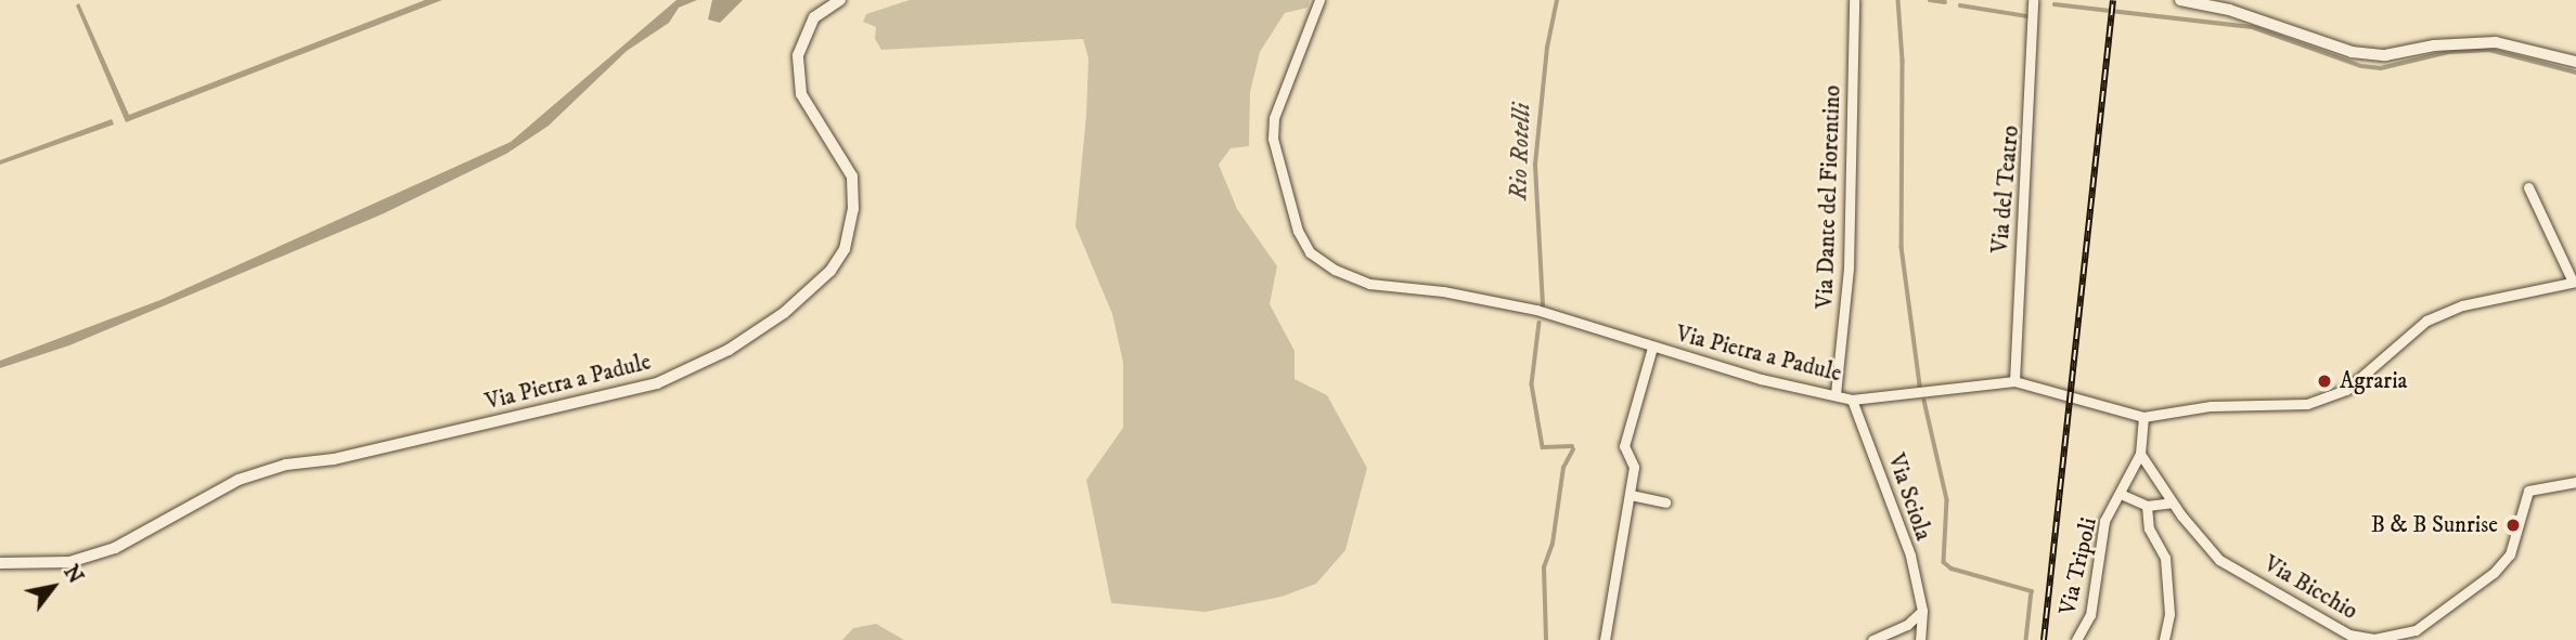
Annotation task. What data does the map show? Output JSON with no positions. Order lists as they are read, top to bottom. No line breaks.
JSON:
{"streets":{"street":["Via del Teatro","Via Dante del Fiorentino","Via Pietra a Padule","Via Sciola","Via Tripoli","Via Bicchio"]},"crossings":[["Via del Teatro","Via Pietra a Padule"],["Via Dante del Fiorentino","Via Pietra a Padule"],["Via Pietra a Padule","Via Sciola"],["Via Pietra a Padule","Via Tripoli"],["Via Tripoli","Via Bicchio"]],"water":["Rio Rotelli"],"places":["Agraria","B & B Sunrise"],"north":"top right"}
